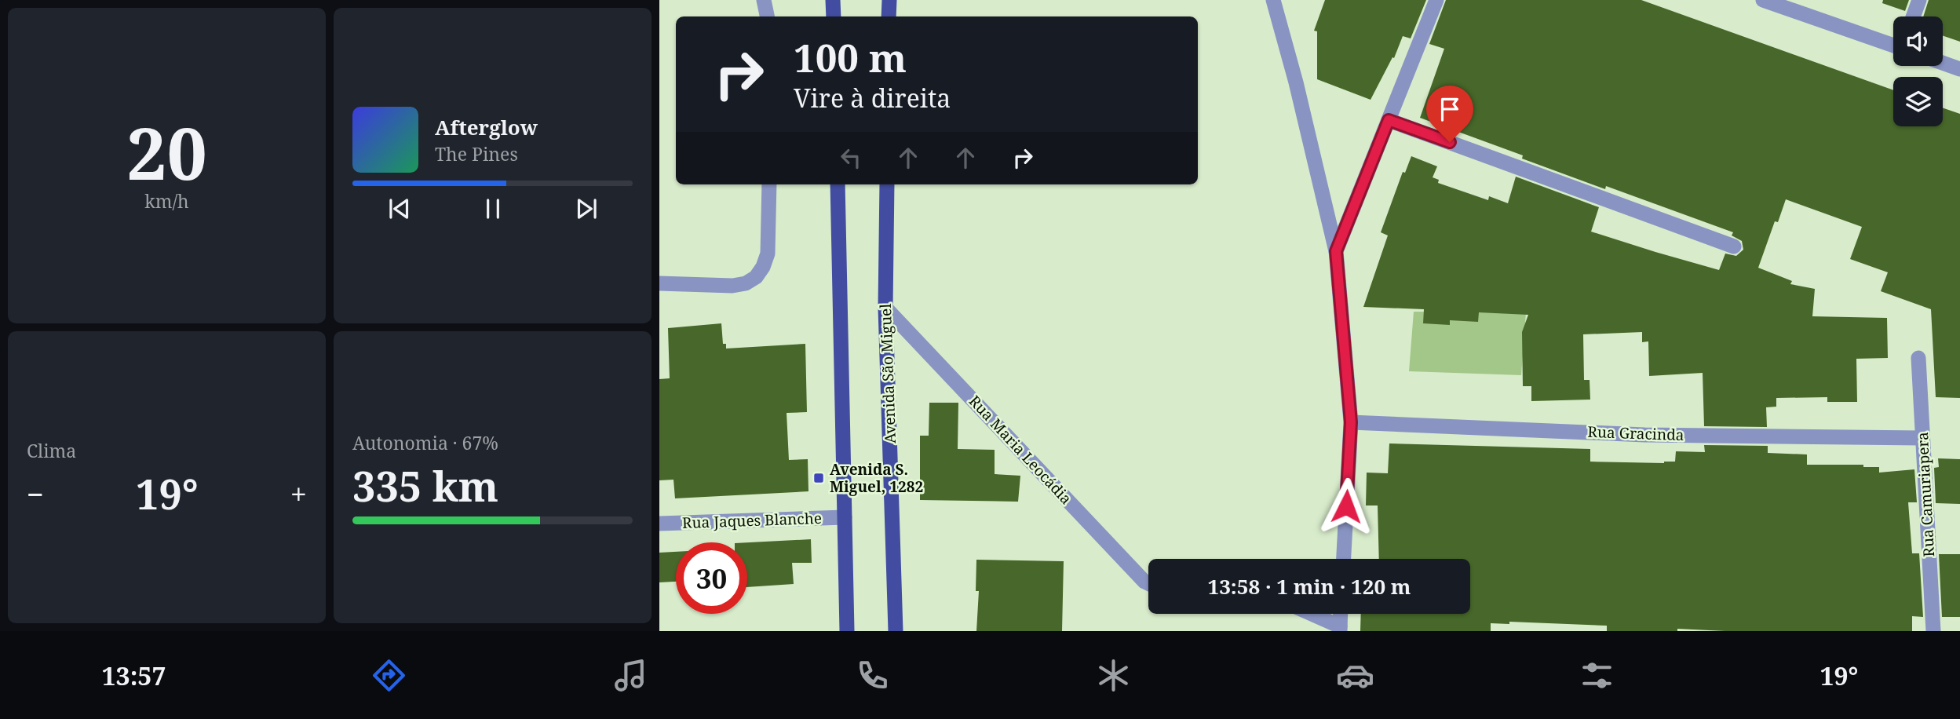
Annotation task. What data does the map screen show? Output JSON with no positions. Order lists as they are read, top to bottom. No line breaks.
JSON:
{"streets":{"main road":["Avenida São Miguel"],"street":["Rua Gracinda","Rua Maria Leocádia","Rua Camuriapera","Rua Jaques Blanche"]},"crossings":[["Avenida São Miguel","Rua Maria Leocádia"],["Rua Gracinda","Rua Camuriapera"]],"places":{"transit":["Avenida S. Miguel, 1282"]},"page":{"tile":[["20","km/h"],"Clima",["Autonomia · 67%","335 km"]],"turn":["100 m","Vire à direita"],"song":["Afterglow","The Pines"],"heat":["−","19°","+"],"limit":"30","trip":"13:58 · 1 min · 120 m","tabs":["13:57","19°"]}}
